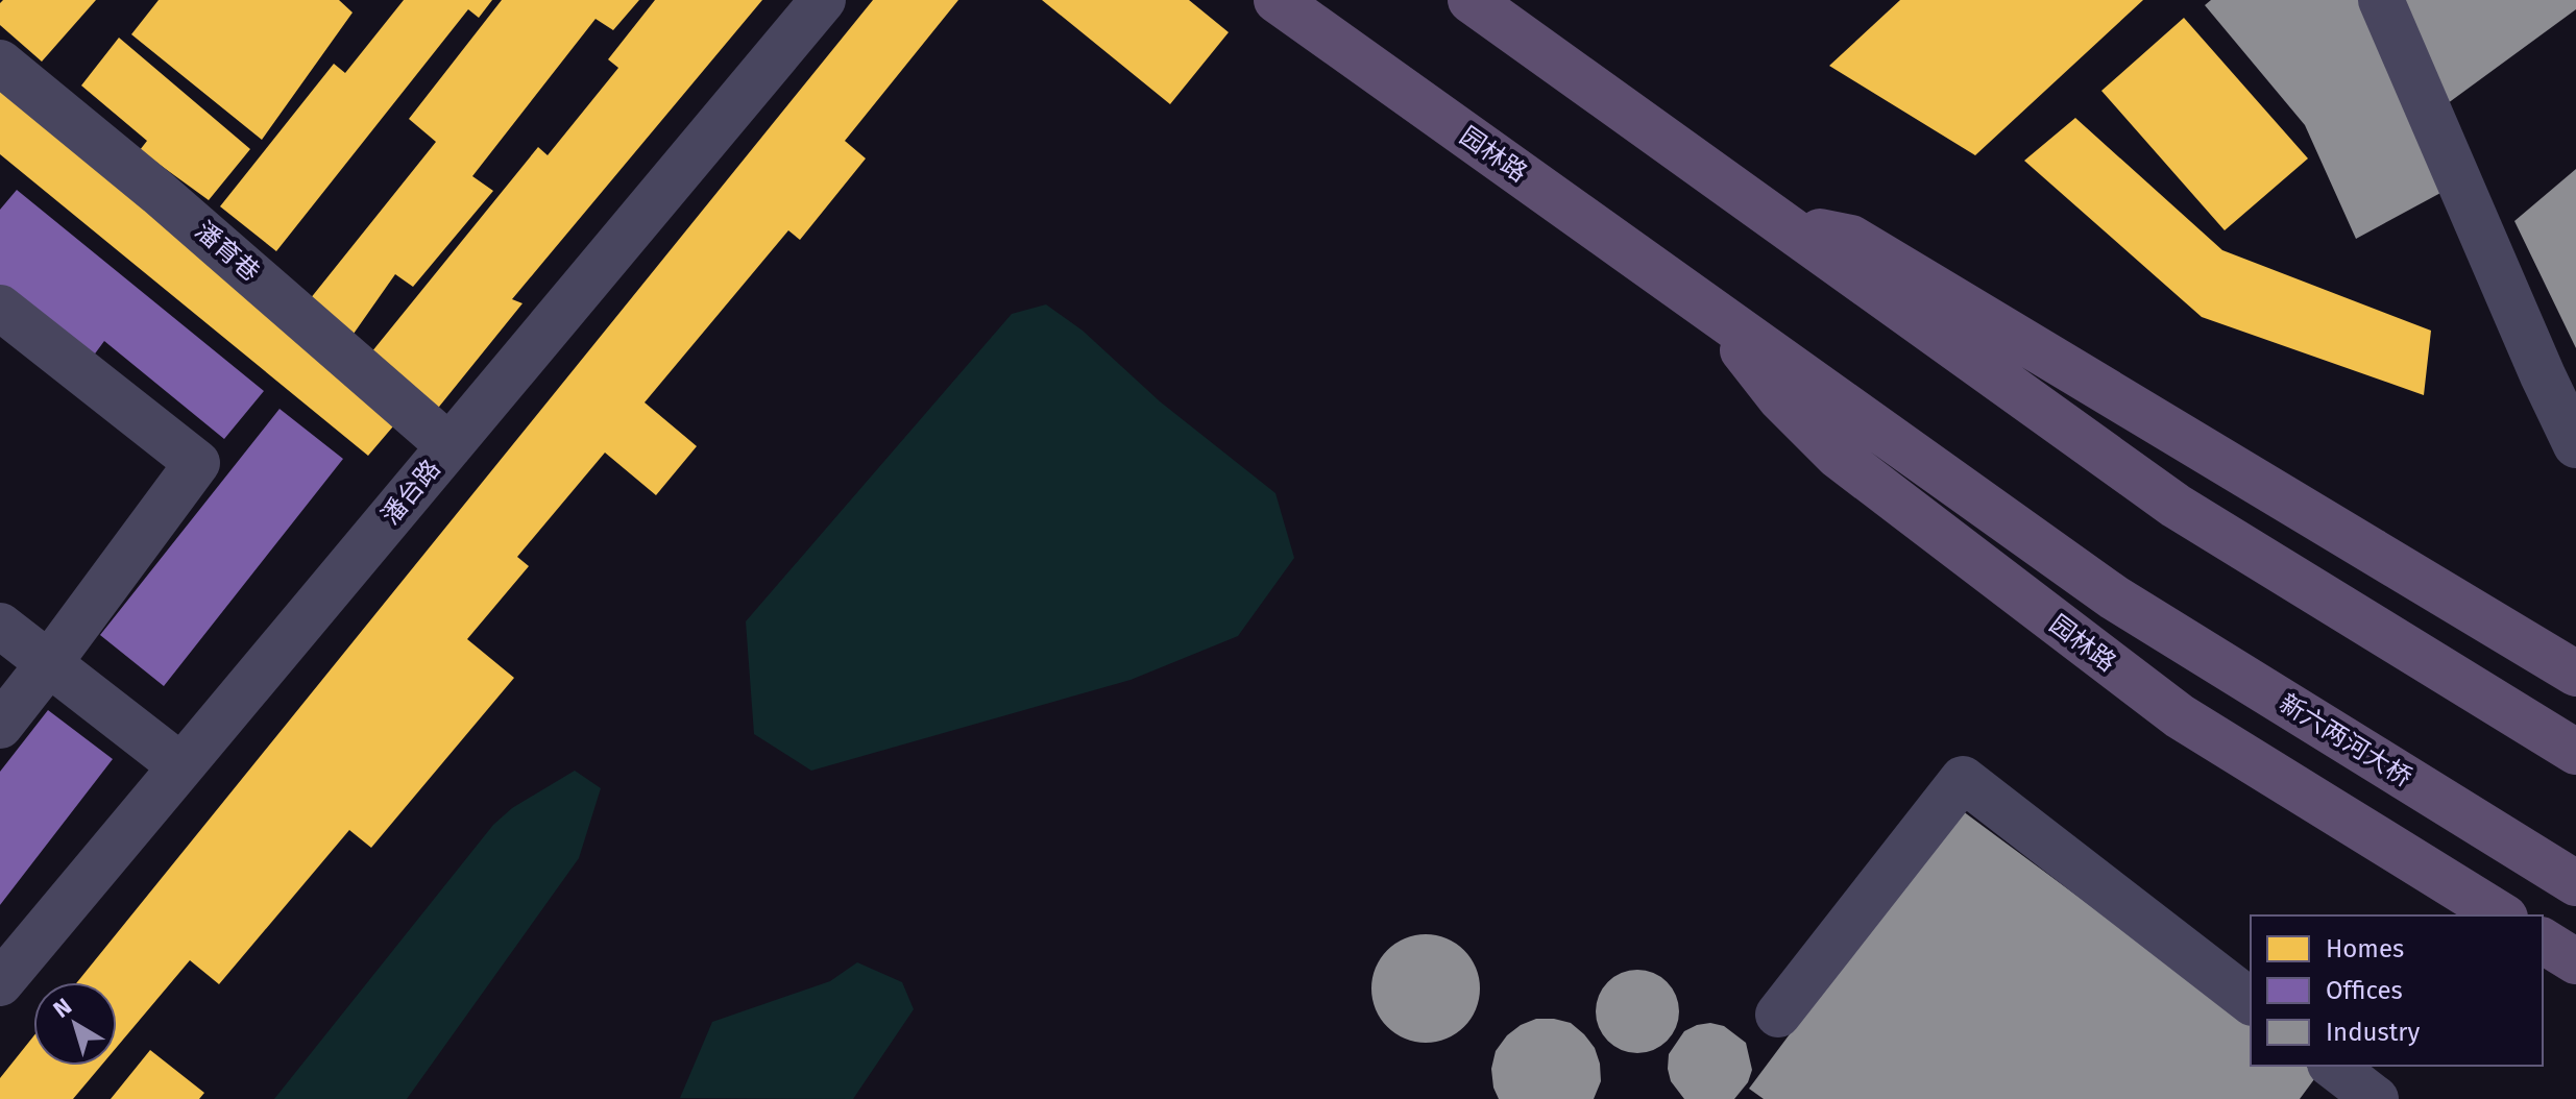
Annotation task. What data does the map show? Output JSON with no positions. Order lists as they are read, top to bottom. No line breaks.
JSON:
{"streets":{"main road":["园林路","新六两河大桥"],"street":["潘育巷","潘台路"]},"crossings":[["园林路","新六两河大桥"],["潘育巷","潘台路"]],"legend":["Homes","Offices","Industry"],"north":"top left"}
